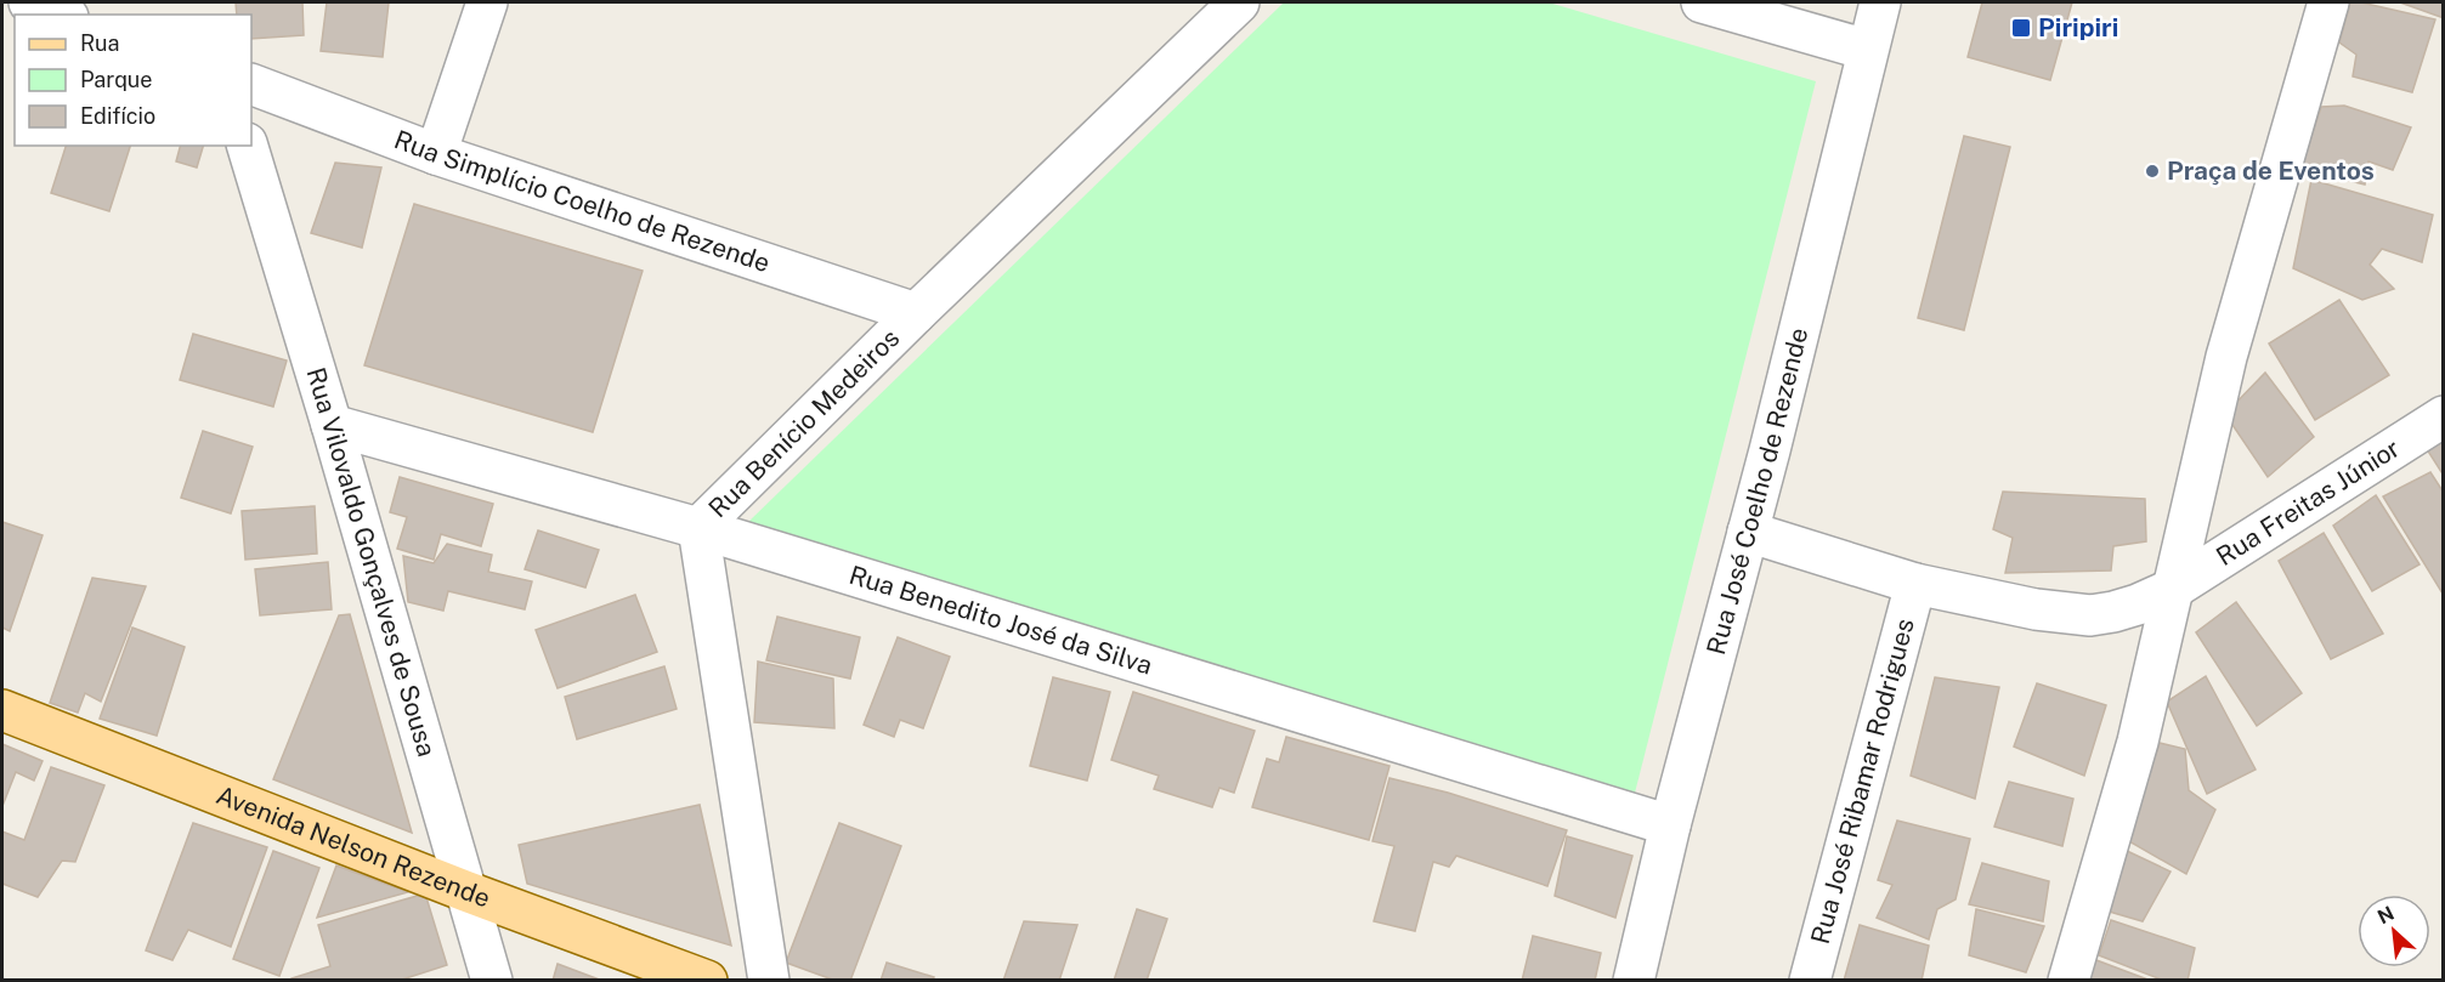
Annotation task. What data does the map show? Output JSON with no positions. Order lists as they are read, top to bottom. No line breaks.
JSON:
{"streets":{"main road":["Avenida Nelson Rezende"],"street":["Rua Simplício Coelho de Rezende","Rua Benício Medeiros","Rua José Coelho de Rezende","Rua Freitas Júnior","Rua Vilovaldo Gonçalves de Sousa","Rua Benedito José da Silva","Rua José Ribamar Rodrigues"]},"crossings":[["Rua Simplício Coelho de Rezende","Rua Benício Medeiros"],["Rua Benício Medeiros","Rua Benedito José da Silva"],["Rua José Coelho de Rezende","Rua Freitas Júnior"],["Rua José Coelho de Rezende","Rua Benedito José da Silva"],["Rua Freitas Júnior","Rua José Ribamar Rodrigues"],["Rua Vilovaldo Gonçalves de Sousa","Rua Benedito José da Silva"],["Rua Vilovaldo Gonçalves de Sousa","Avenida Nelson Rezende"]],"places":{"transit":["Piripiri"],"other":["Praça de Eventos"]},"legend":["Rua","Parque","Edifício"],"north":"top left"}
